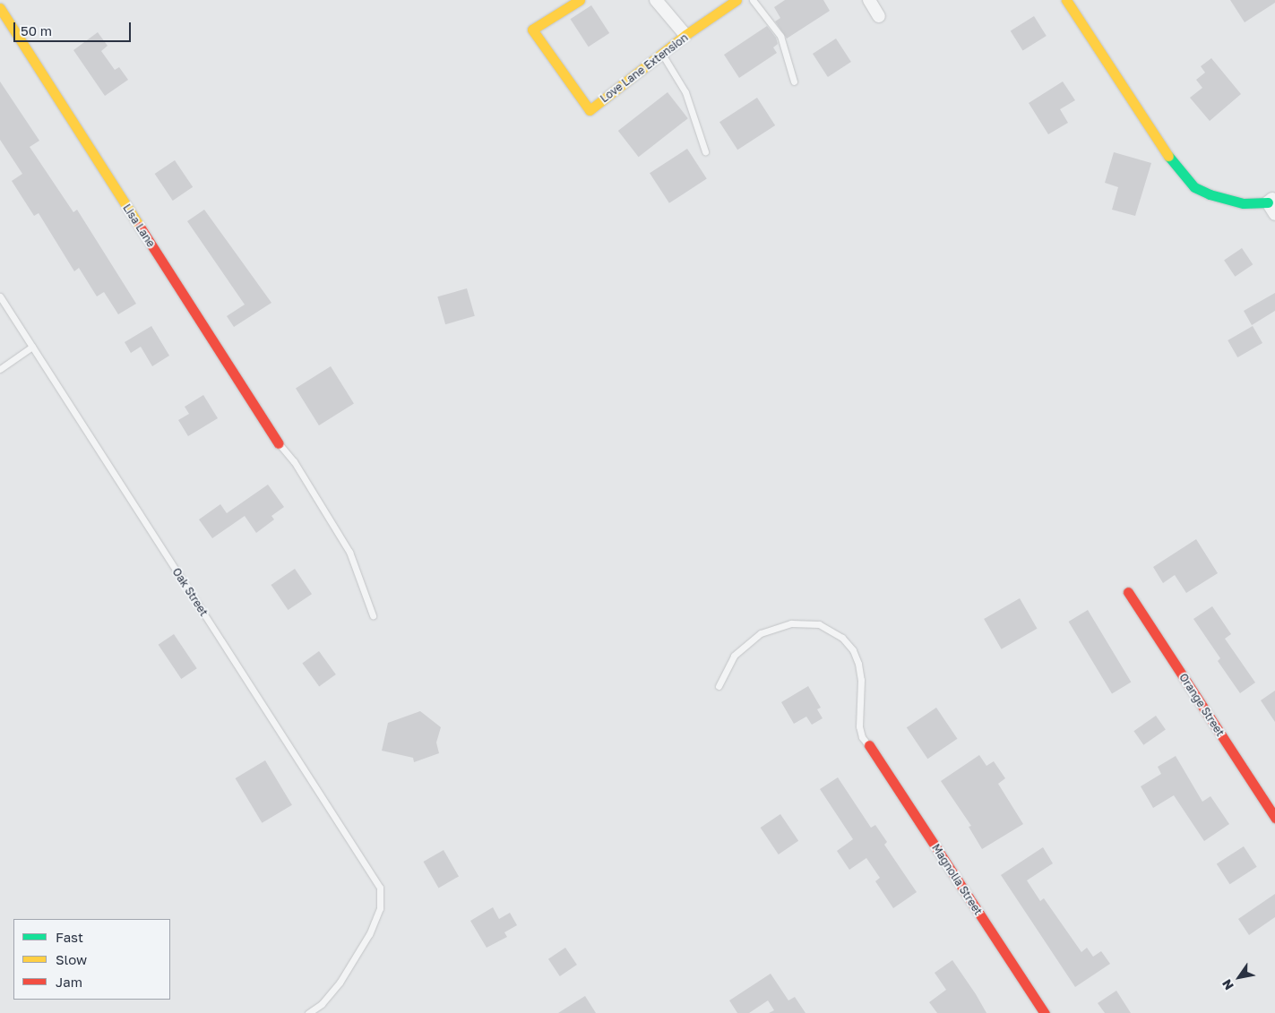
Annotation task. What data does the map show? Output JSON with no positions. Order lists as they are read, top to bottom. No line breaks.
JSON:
{"streets":{"street":["Love Lane Extension","Lisa Lane","Orange Street","Magnolia Street"],"lane":["Oak Street"]},"legend":["Fast","Slow","Jam"],"scale_bar":"50 m","north":"bottom left"}
